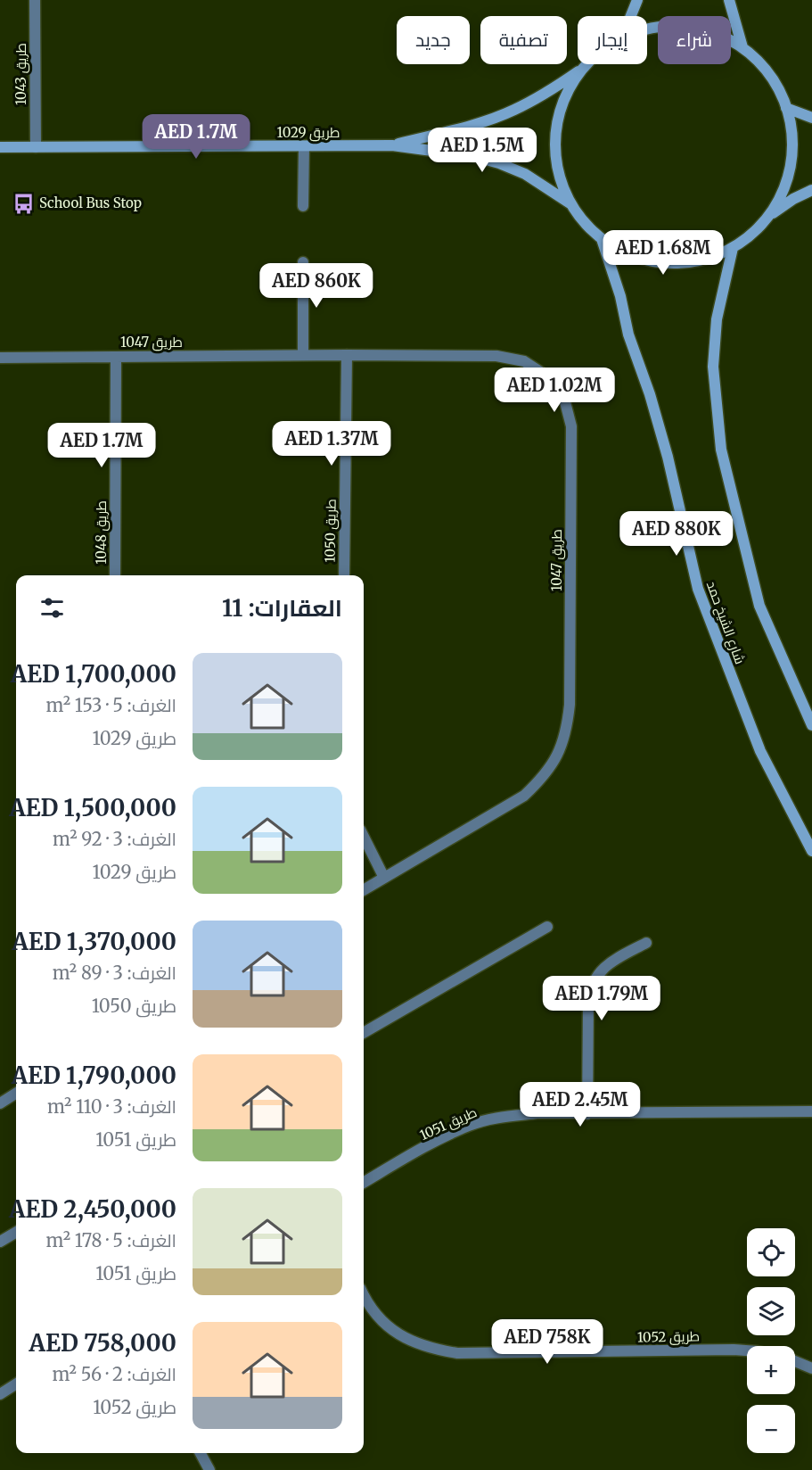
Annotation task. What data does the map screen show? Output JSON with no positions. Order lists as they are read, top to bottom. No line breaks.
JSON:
{"streets":{"street":["طريق 1043","طريق 1029","طريق 1047","طريق 1050","طريق 1048","شارع الشيخ حمد","طريق 1051","طريق 1052"]},"crossings":[["طريق 1043","طريق 1029"],["طريق 1047","طريق 1050"],["طريق 1047","طريق 1048"]],"places":{"bus stop":["School Bus Stop"]},"page":{"chip":["شراء","إيجار","تصفية","جديد"],"price":["AED 1.7M","AED 1.5M","AED 1.68M","AED 860K","AED 1.02M","AED 1.37M","AED 1.7M","AED 880K","AED 1.79M","AED 2.45M","AED 758K"],"heading":"العقارات: 11","list":[{"name":"AED 1,700,000","note":"الغرف: 5 · 153 m² · طريق 1029"},{"name":"AED 1,500,000","note":"الغرف: 3 · 92 m² · طريق 1029"},{"name":"AED 1,370,000","note":"الغرف: 3 · 89 m² · طريق 1050"},{"name":"AED 1,790,000","note":"الغرف: 3 · 110 m² · طريق 1051"},{"name":"AED 2,450,000","note":"الغرف: 5 · 178 m² · طريق 1051"},{"name":"AED 758,000","note":"الغرف: 2 · 56 m² · طريق 1052"}],"map_buttons":["+","−"]}}
